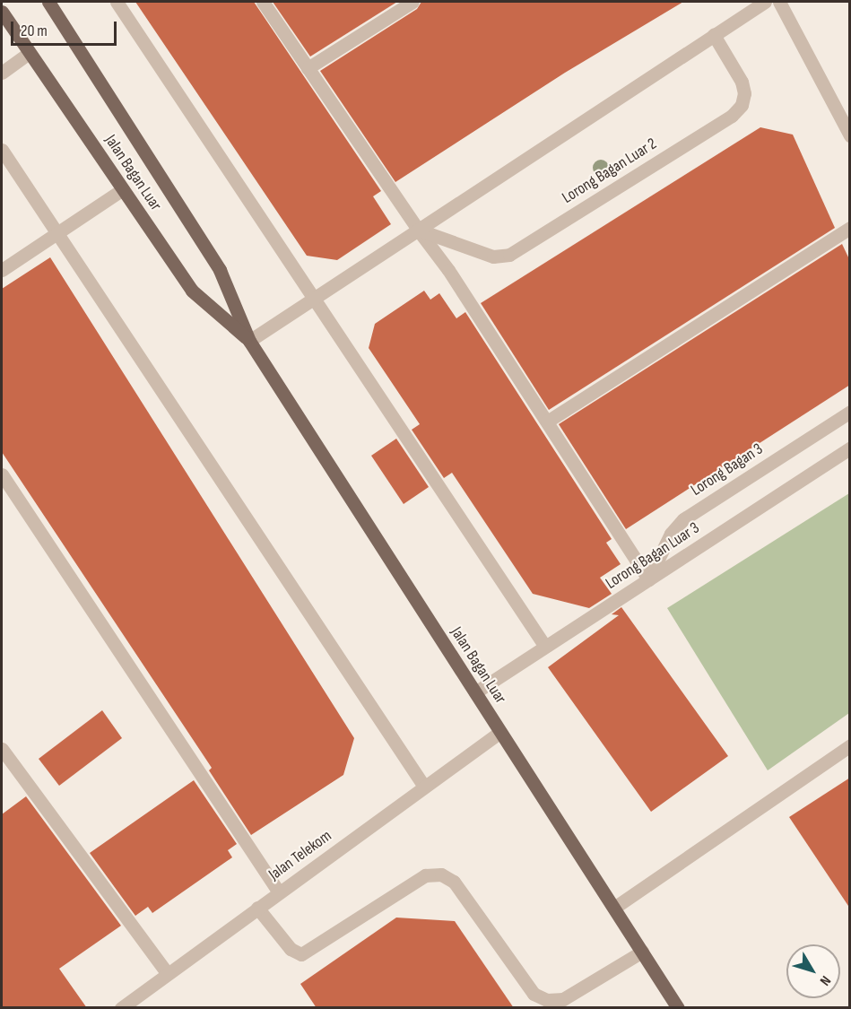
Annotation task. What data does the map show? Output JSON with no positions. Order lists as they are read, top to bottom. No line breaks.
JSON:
{"streets":{"main road":["Jalan Bagan Luar"],"street":["Lorong Bagan Luar 2","Lorong Bagan 3","Lorong Bagan Luar 3","Jalan Telekom"]},"crossings":[["Jalan Bagan Luar","Lorong Bagan Luar 3"],["Jalan Bagan Luar","Jalan Telekom"],["Lorong Bagan 3","Lorong Bagan Luar 3"]],"scale_bar":"20 m","north":"bottom right"}
